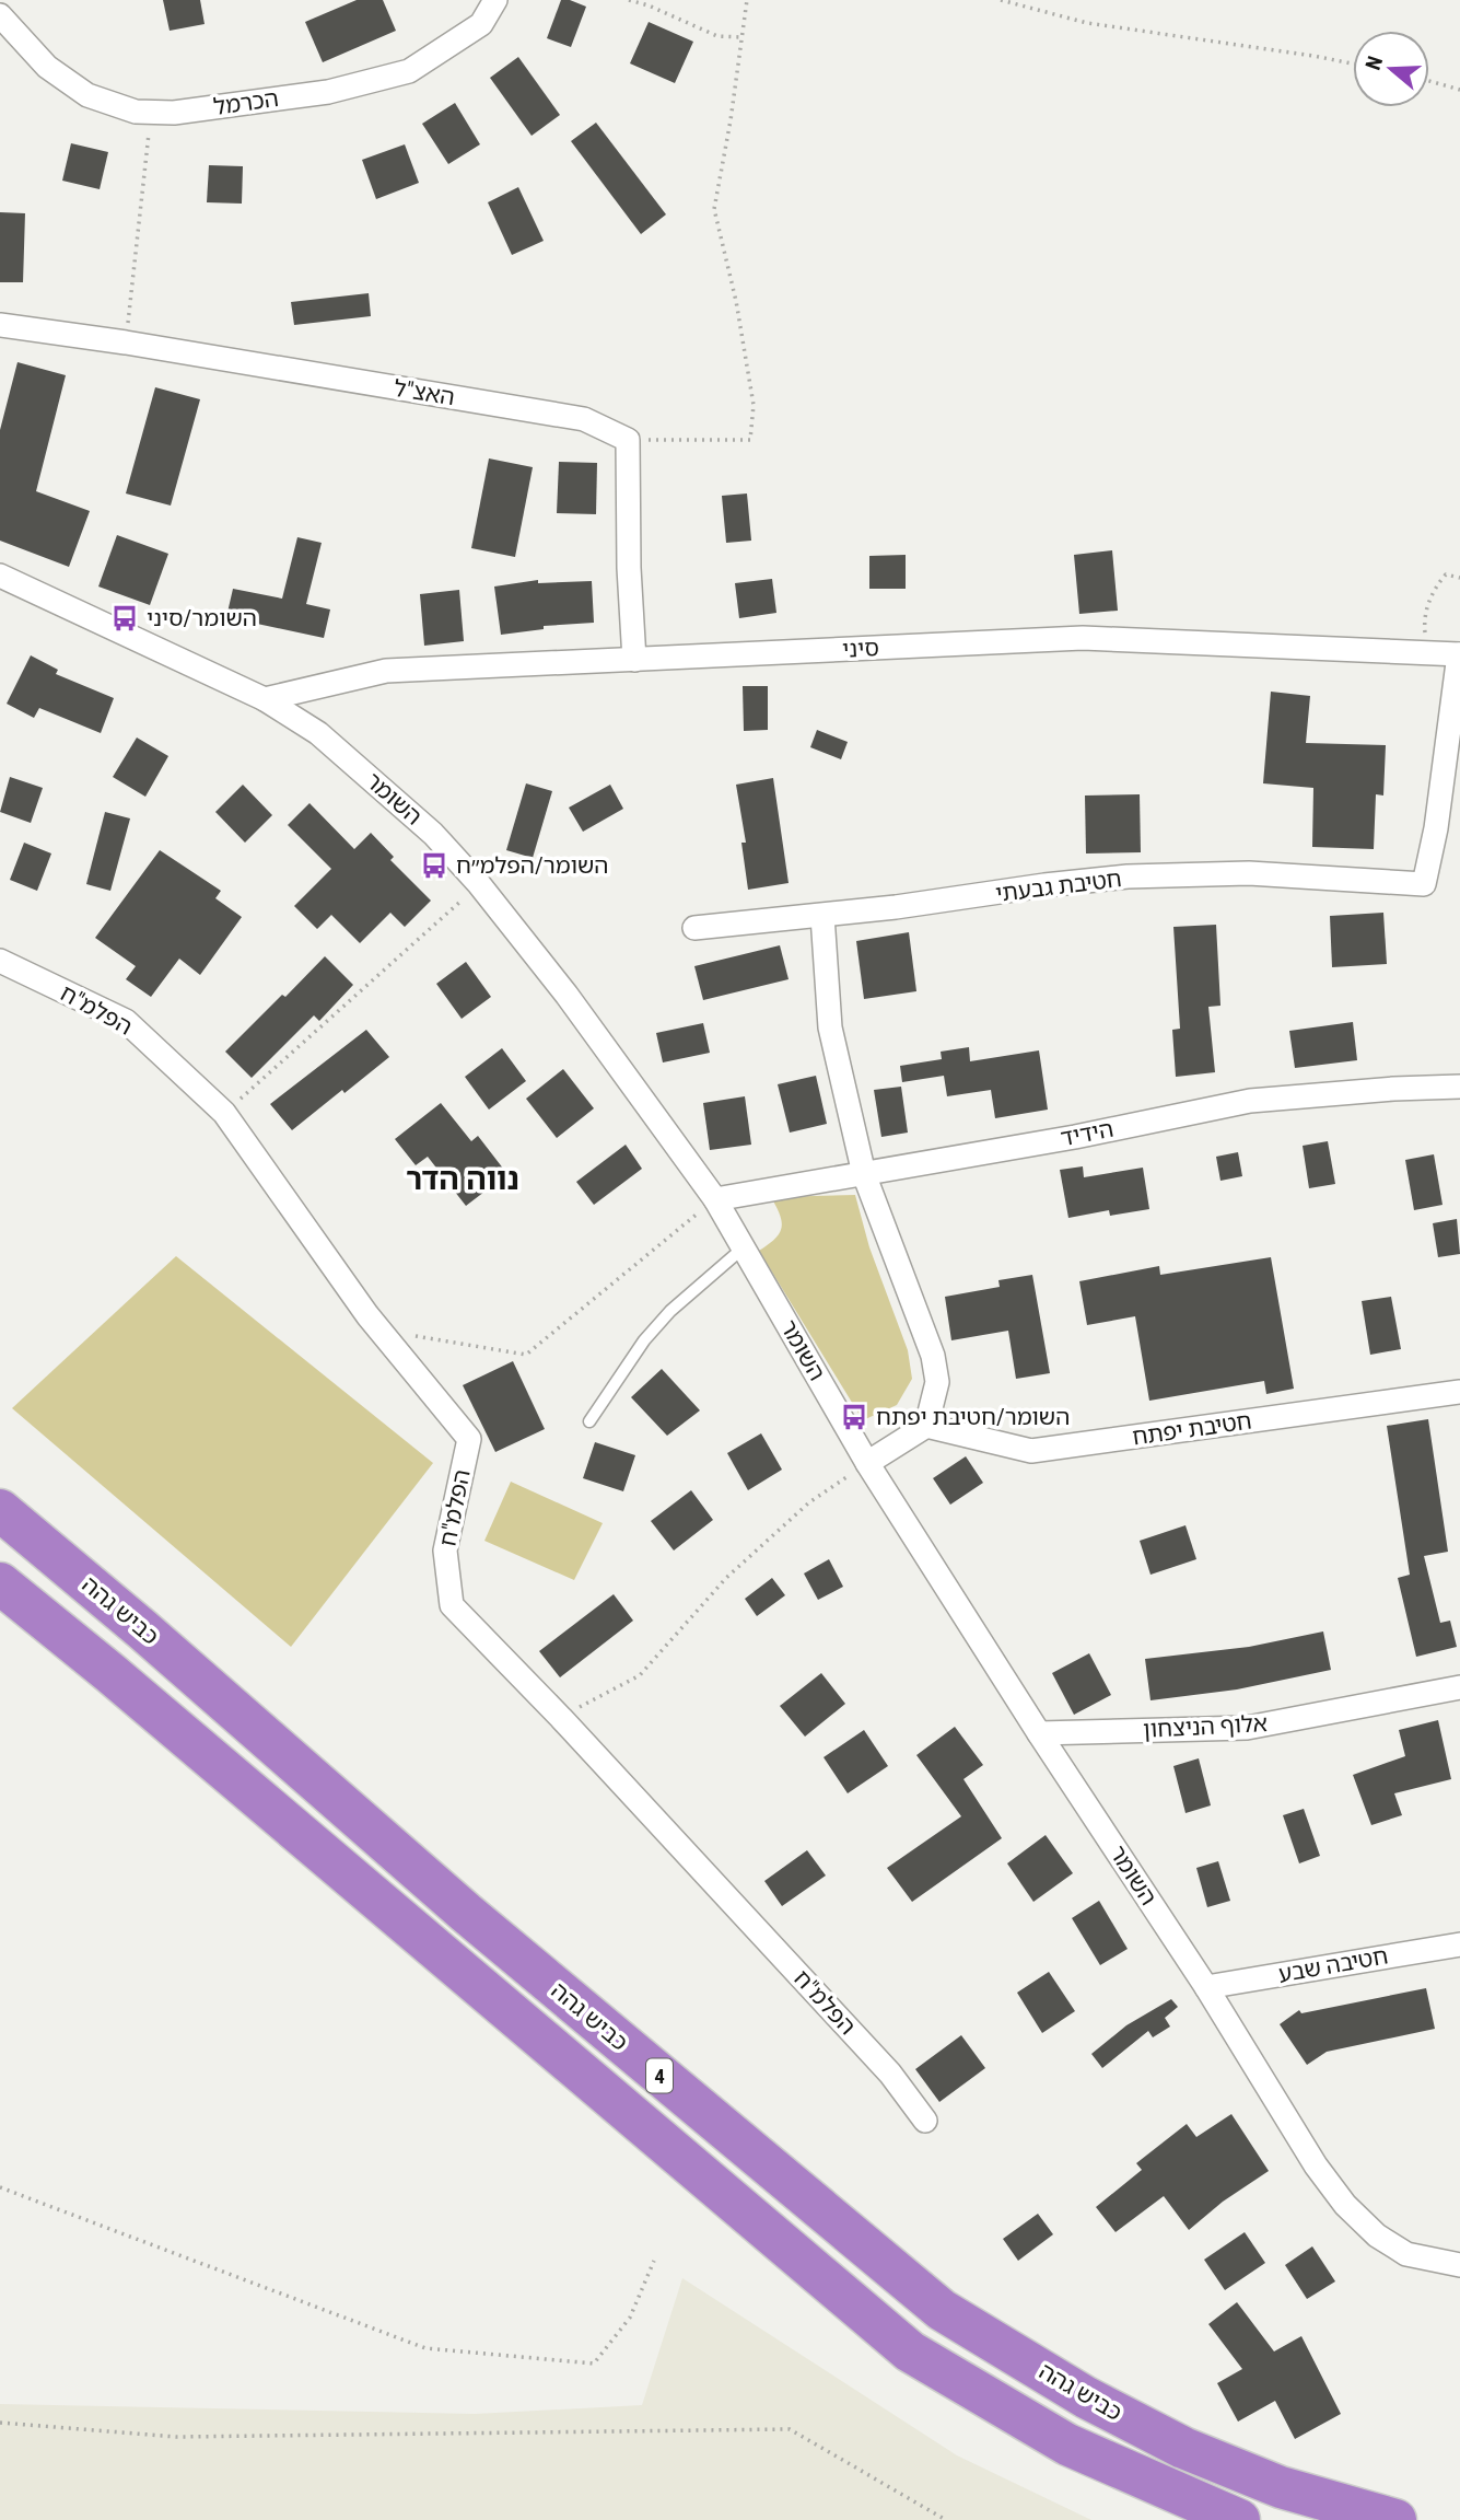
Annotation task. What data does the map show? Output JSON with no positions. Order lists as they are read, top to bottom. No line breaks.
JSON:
{"streets":{"highway":["כביש גהה","4"],"street":["הכרמל","האצ\"ל","סיני","השומר","חטיבת גבעתי","הפלמ\"ח","הידיד","חטיבת יפתח","אלוף הניצחון","חטיבה שבע"]},"crossings":[["סיני","השומר"],["סיני","חטיבת גבעתי"],["השומר","הידיד"],["השומר","אלוף הניצחון"],["השומר","חטיבה שבע"]],"districts":["נווה הדר"],"places":{"bus stop":["השומר/סיני","השומר/הפלמ״ח","השומר/חטיבת יפתח"]},"north":"left"}
